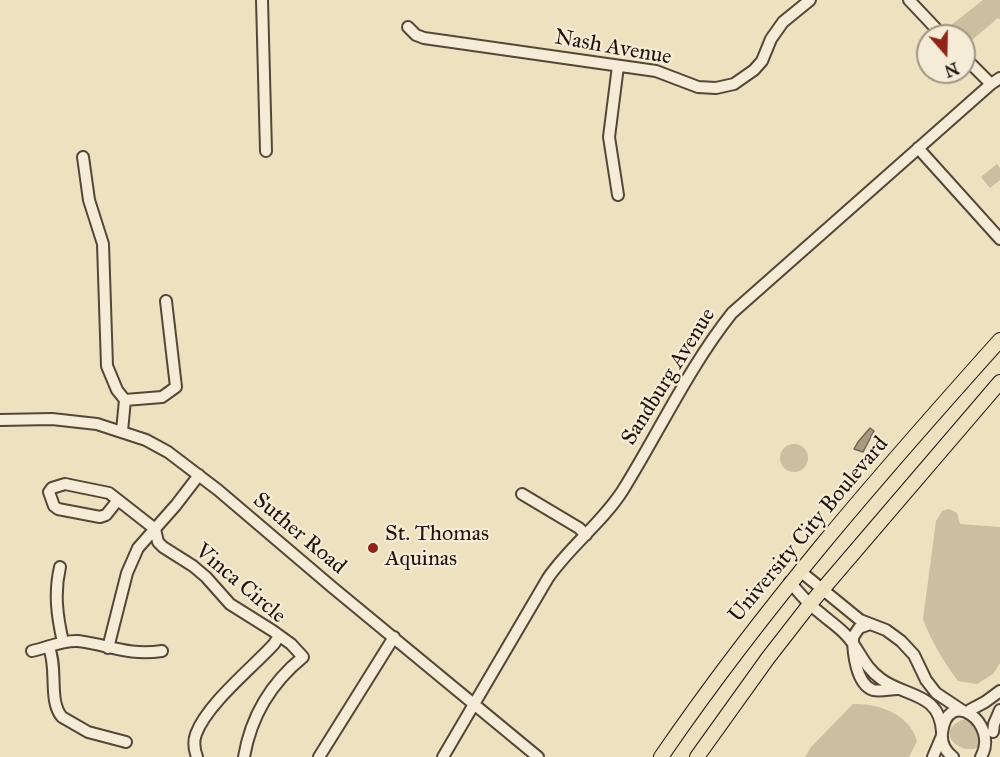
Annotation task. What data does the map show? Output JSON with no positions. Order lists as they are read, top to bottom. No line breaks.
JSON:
{"streets":{"main road":["University City Boulevard"],"street":["Nash Avenue","Sandburg Avenue","Suther Road","Vinca Circle"]},"crossings":[["Sandburg Avenue","Suther Road"]],"places":["St. Thomas Aquinas"],"north":"bottom"}
